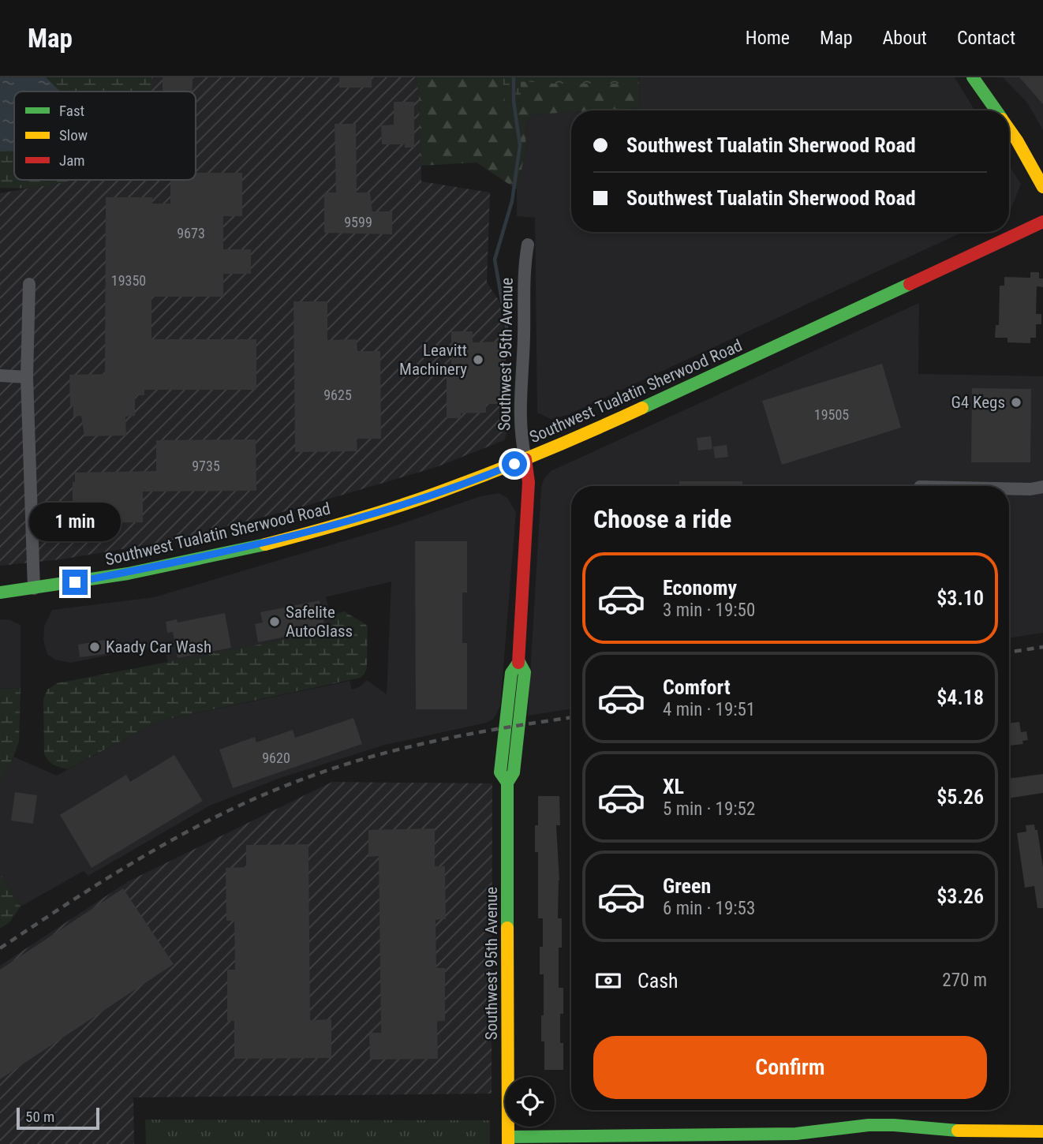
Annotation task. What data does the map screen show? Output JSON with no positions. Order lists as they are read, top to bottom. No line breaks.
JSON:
{"streets":{"main road":["Southwest 95th Avenue","Southwest Tualatin Sherwood Road"]},"crossings":[["Southwest 95th Avenue","Southwest Tualatin Sherwood Road"]],"places":["Leavitt Machinery","G4 Kegs","Safelite AutoGlass","Kaady Car Wash"],"house_numbers":["9599","9673","19350","9625","19505","9735","9620"],"legend":["Fast","Slow","Jam"],"scale_bar":"50 m","page":{"header":"Map","nav":["Home","Map","About","Contact"],"banner":["Southwest Tualatin Sherwood Road","Southwest Tualatin Sherwood Road"],"heading":"Choose a ride","bubble":"1 min","list":[{"name":"Economy","note":"3 min · 19:50","value":"$3.10"},{"name":"Comfort","note":"4 min · 19:51","value":"$4.18"},{"name":"XL","note":"5 min · 19:52","value":"$5.26"},{"name":"Green","note":"6 min · 19:53","value":"$3.26"}],"pay":["Cash","270 m"],"buttons":"Confirm","scale":"50 m"}}
